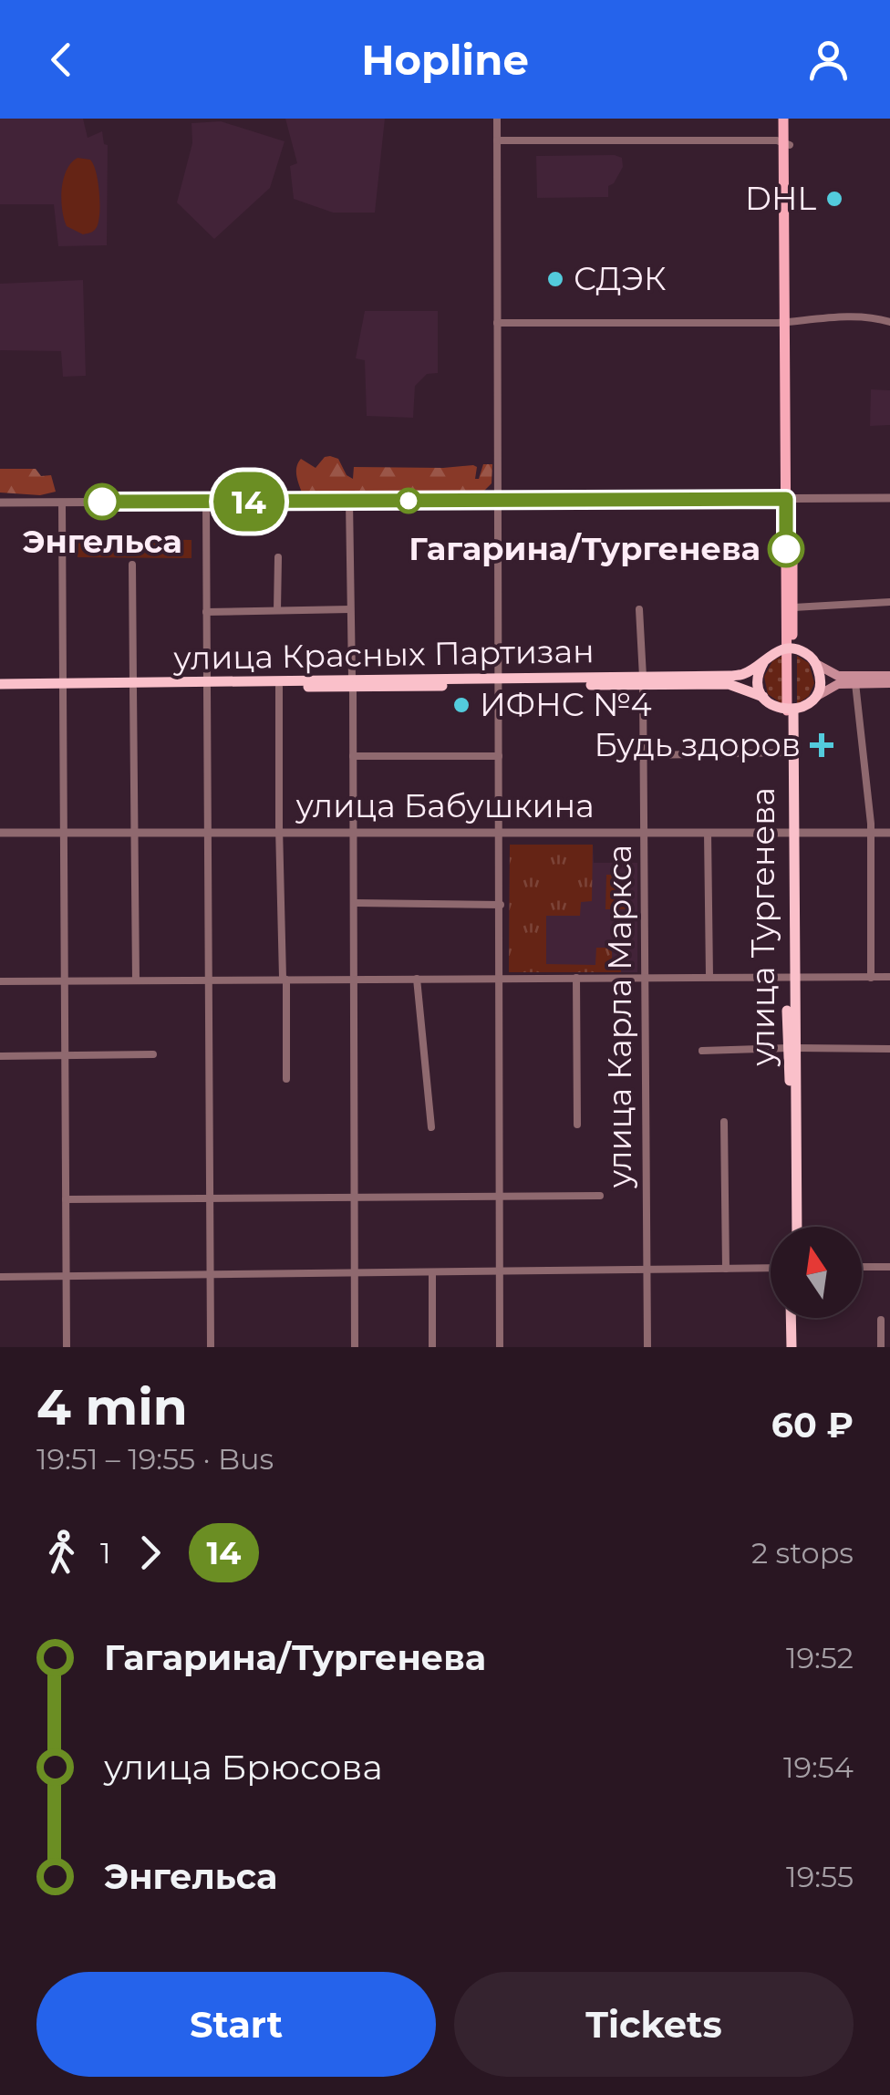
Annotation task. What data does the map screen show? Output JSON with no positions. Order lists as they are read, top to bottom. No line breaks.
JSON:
{"streets":{"highway":["улица Красных Партизан","улица Тургенева"],"street":["улица Бабушкина","улица Карла Маркса"]},"crossings":[["улица Красных Партизан","улица Тургенева"],["улица Красных Партизан","улица Карла Маркса"],["улица Бабушкина","улица Тургенева"],["улица Бабушкина","улица Карла Маркса"]],"places":{"other":["DHL","СДЭК","Энгельса","Гагарина/Тургенева","ИФНС №4"],"health":["Будь здоров"]},"lines":["bus line 14"],"north":"top","page":{"header":"Hopline","on_map":"14","heading":["4 min","19:51 – 19:55 · Bus","60 ₽"],"legs":["1","14","2 stops"],"list":[{"name":"Гагарина/Тургенева","value":"19:52"},{"name":"улица Брюсова","value":"19:54"},{"name":"Энгельса","value":"19:55"}],"buttons":["Start","Tickets"]}}
